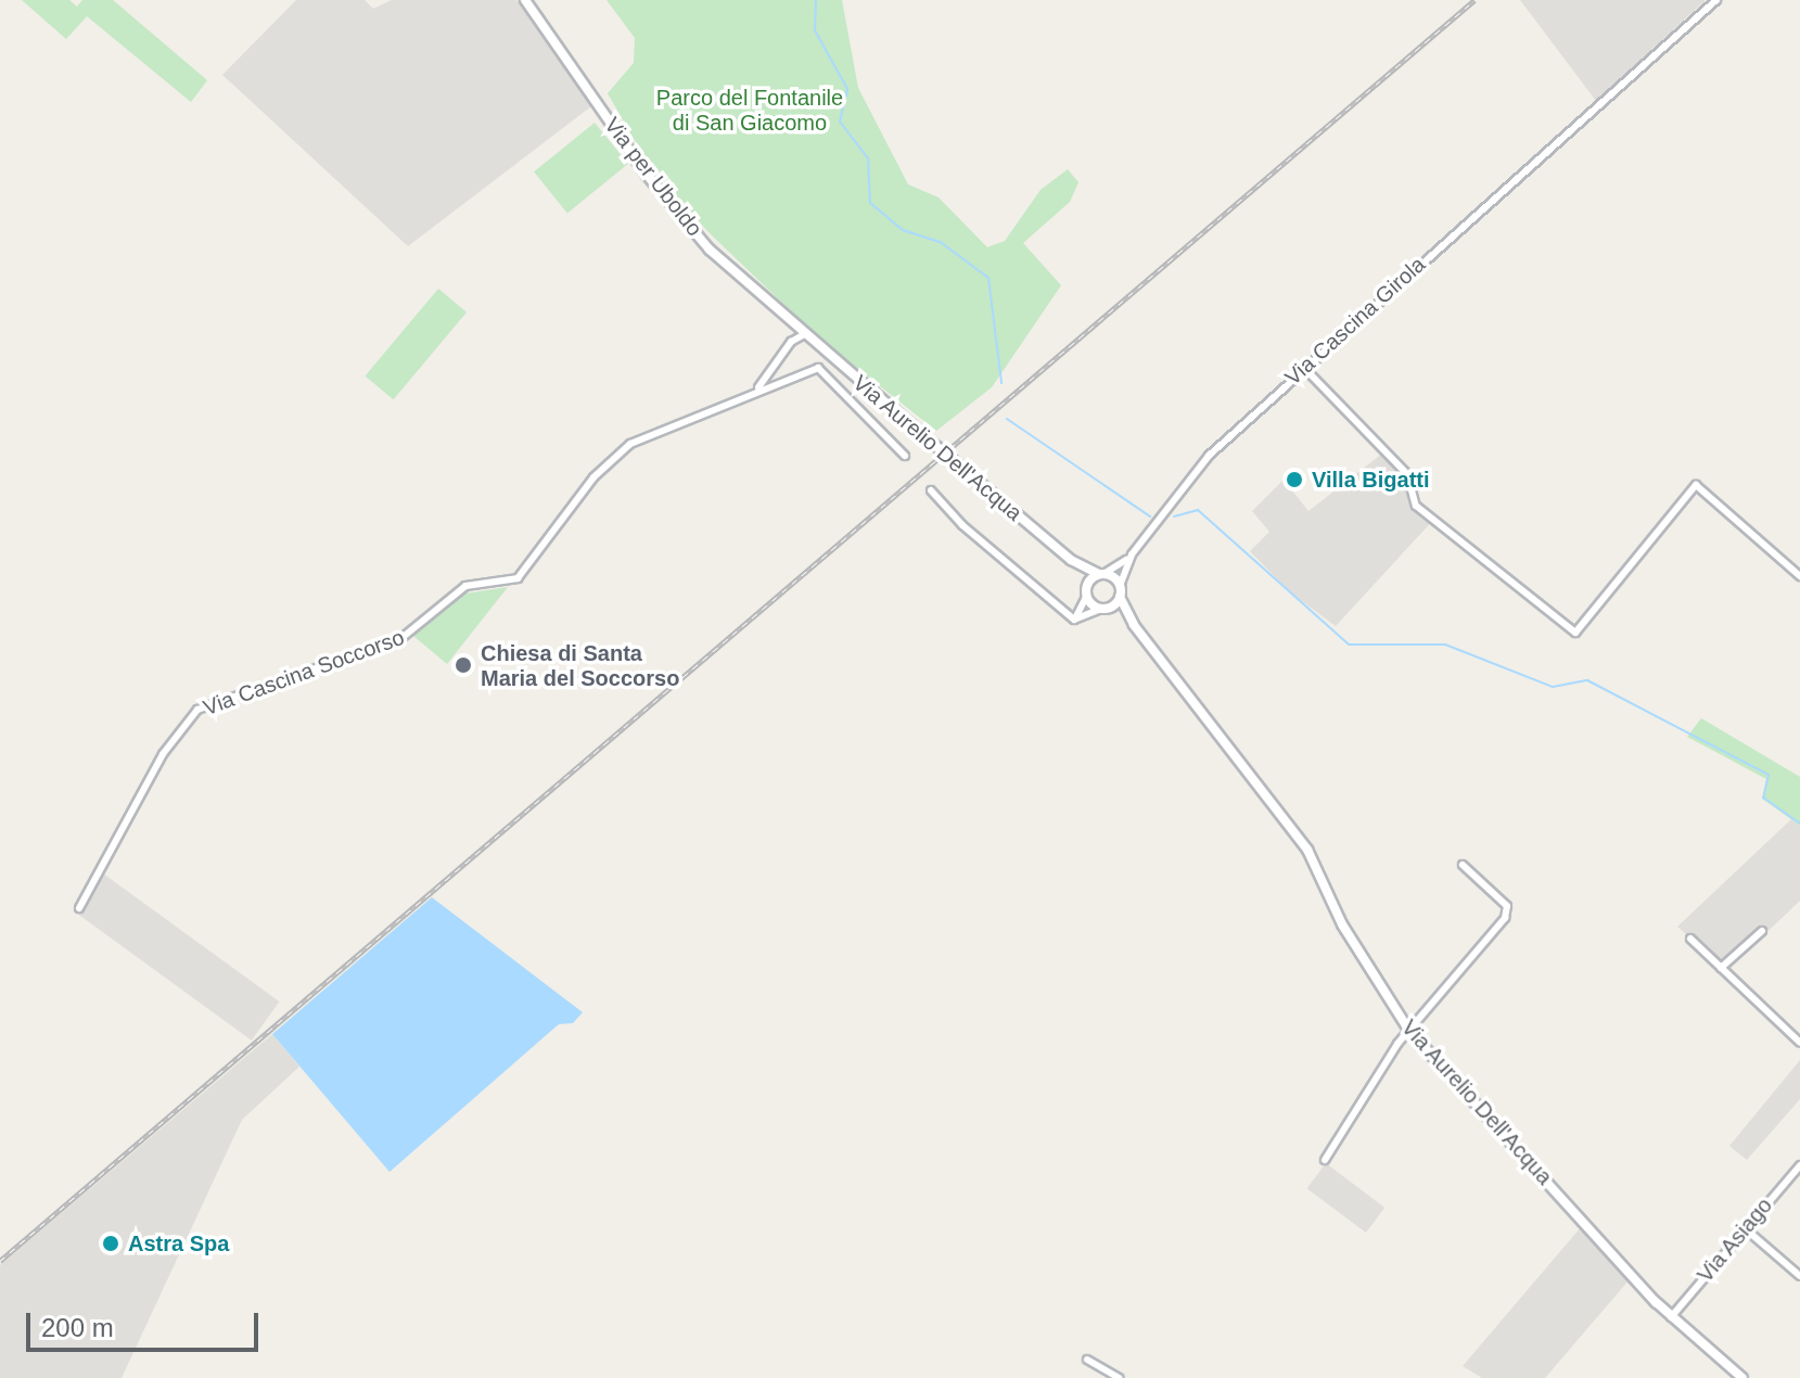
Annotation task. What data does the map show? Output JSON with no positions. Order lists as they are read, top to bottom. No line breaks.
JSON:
{"streets":{"street":["Via per Uboldo","Via Cascina Girola","Via Aurelio Dell'Acqua","Via Cascina Soccorso","Via Asiago"]},"crossings":[["Via per Uboldo","Via Aurelio Dell'Acqua"],["Via per Uboldo","Via Cascina Soccorso"],["Via Cascina Girola","Via Aurelio Dell'Acqua"],["Via Aurelio Dell'Acqua","Via Cascina Soccorso"],["Via Aurelio Dell'Acqua","Via Asiago"]],"parks":["Parco del Fontanile di San Giacomo"],"places":["Villa Bigatti","Chiesa di Santa Maria del Soccorso","Astra Spa"],"scale_bar":"200 m"}
